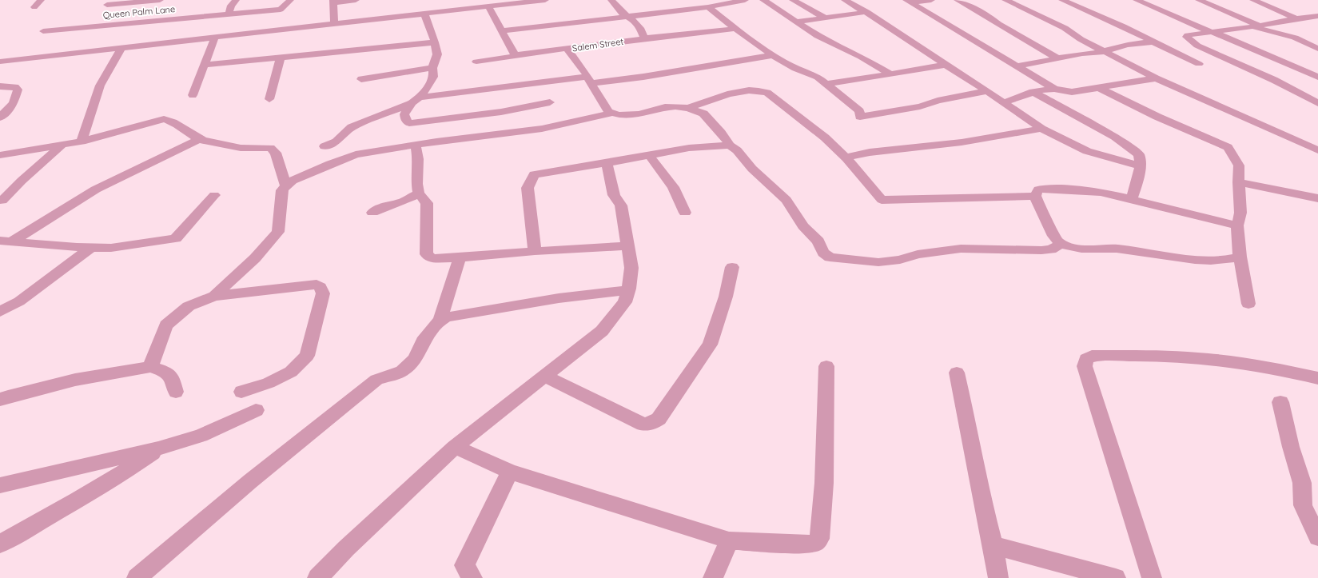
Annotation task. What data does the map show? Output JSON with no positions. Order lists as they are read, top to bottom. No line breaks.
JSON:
{"streets":{"street":["Queen Palm Lane","Salem Street"]}}
